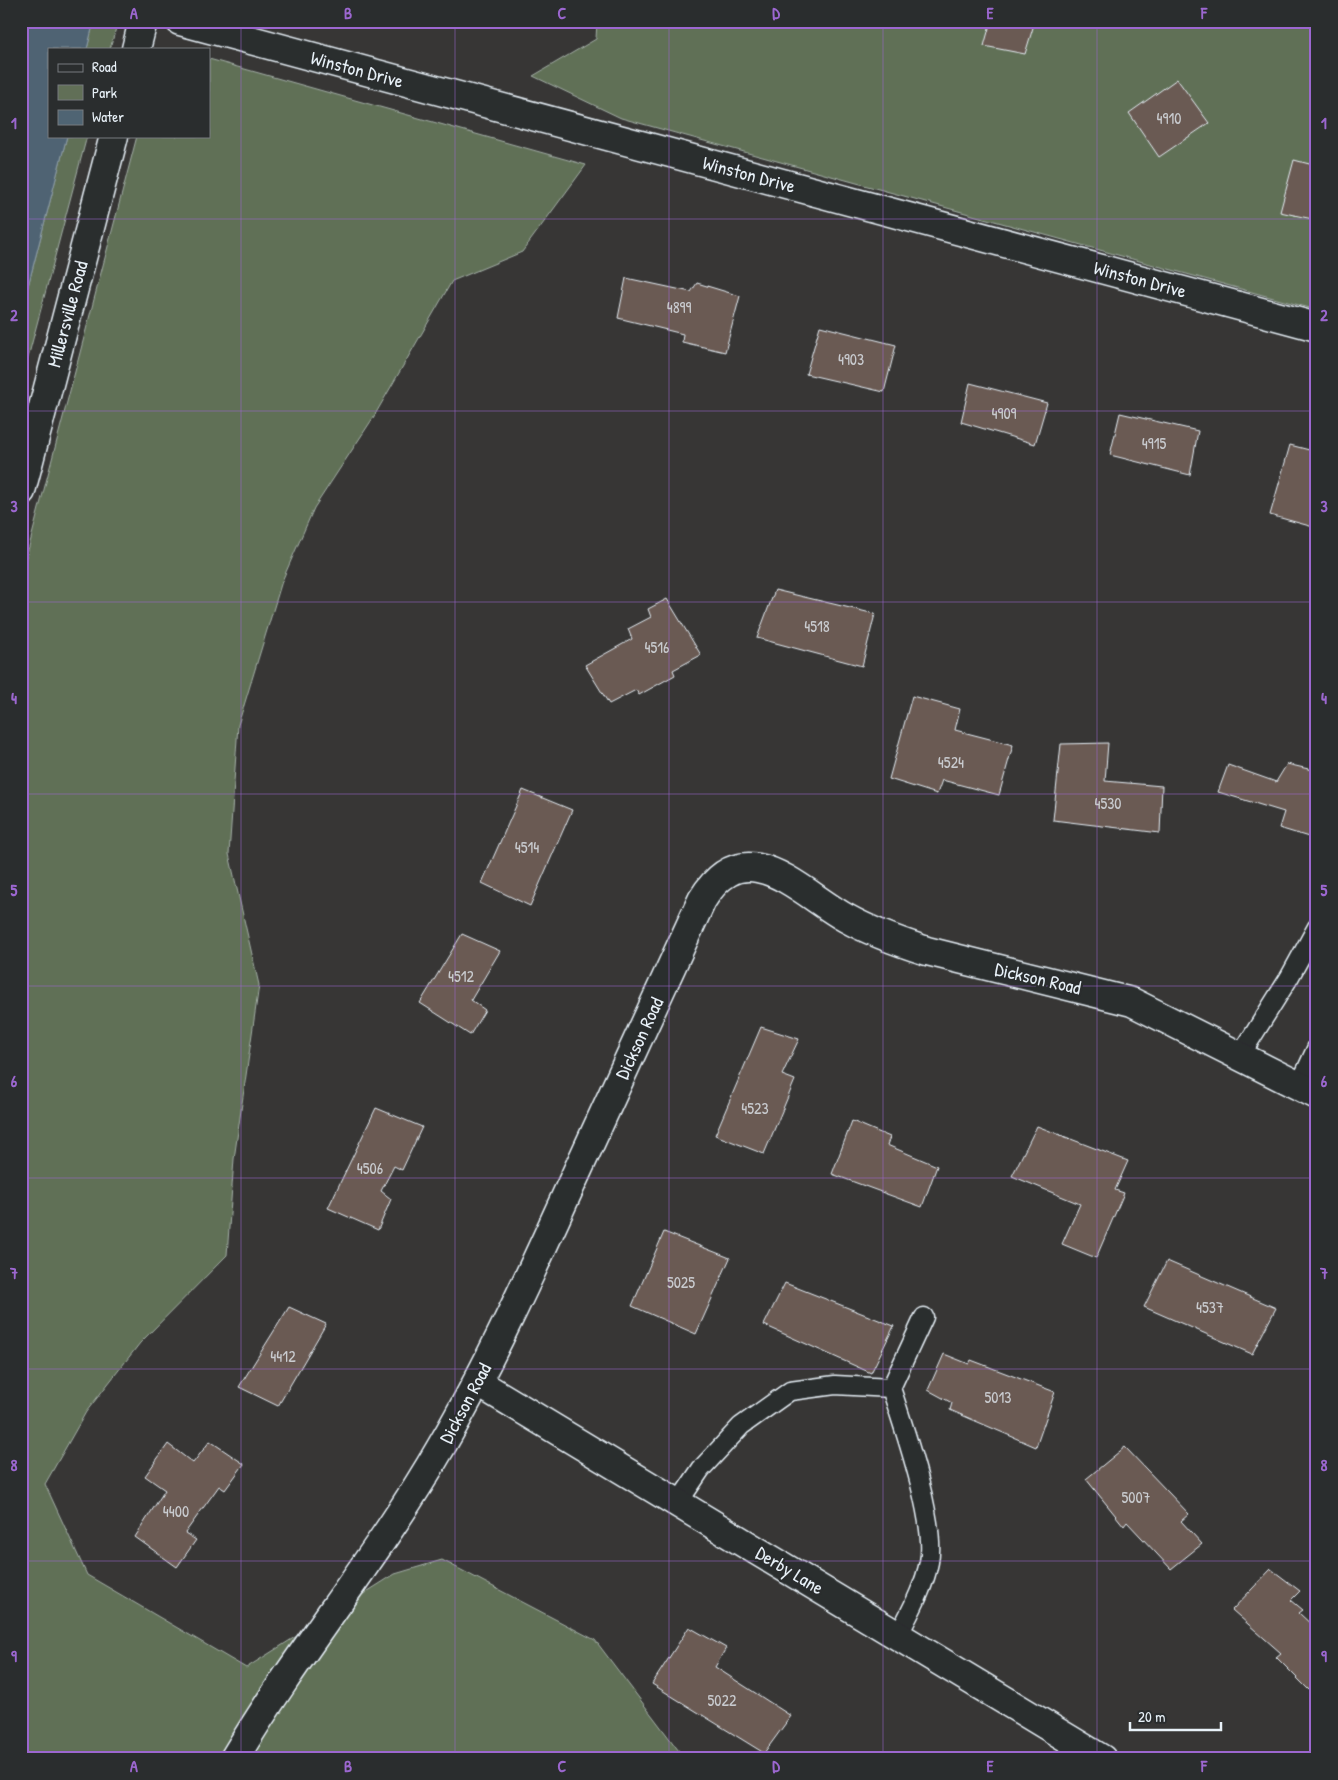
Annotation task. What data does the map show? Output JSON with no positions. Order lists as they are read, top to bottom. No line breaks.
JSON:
{"streets":{"street":["Winston Drive","Millersville Road","Dickson Road","Derby Lane"]},"crossings":[["Dickson Road","Derby Lane"]],"house_numbers":["4910","4899","4903","4909","4915","4518","4516","4524","4530","4514","4512","4523","4506","5025","4537","4412","5013","5007","4400","5022"],"legend":["Road","Park","Water"],"scale_bar":"20 m","grid":{"columns":["A","B","C","D","E","F"],"rows":["1","2","3","4","5","6","7","8","9"]}}
